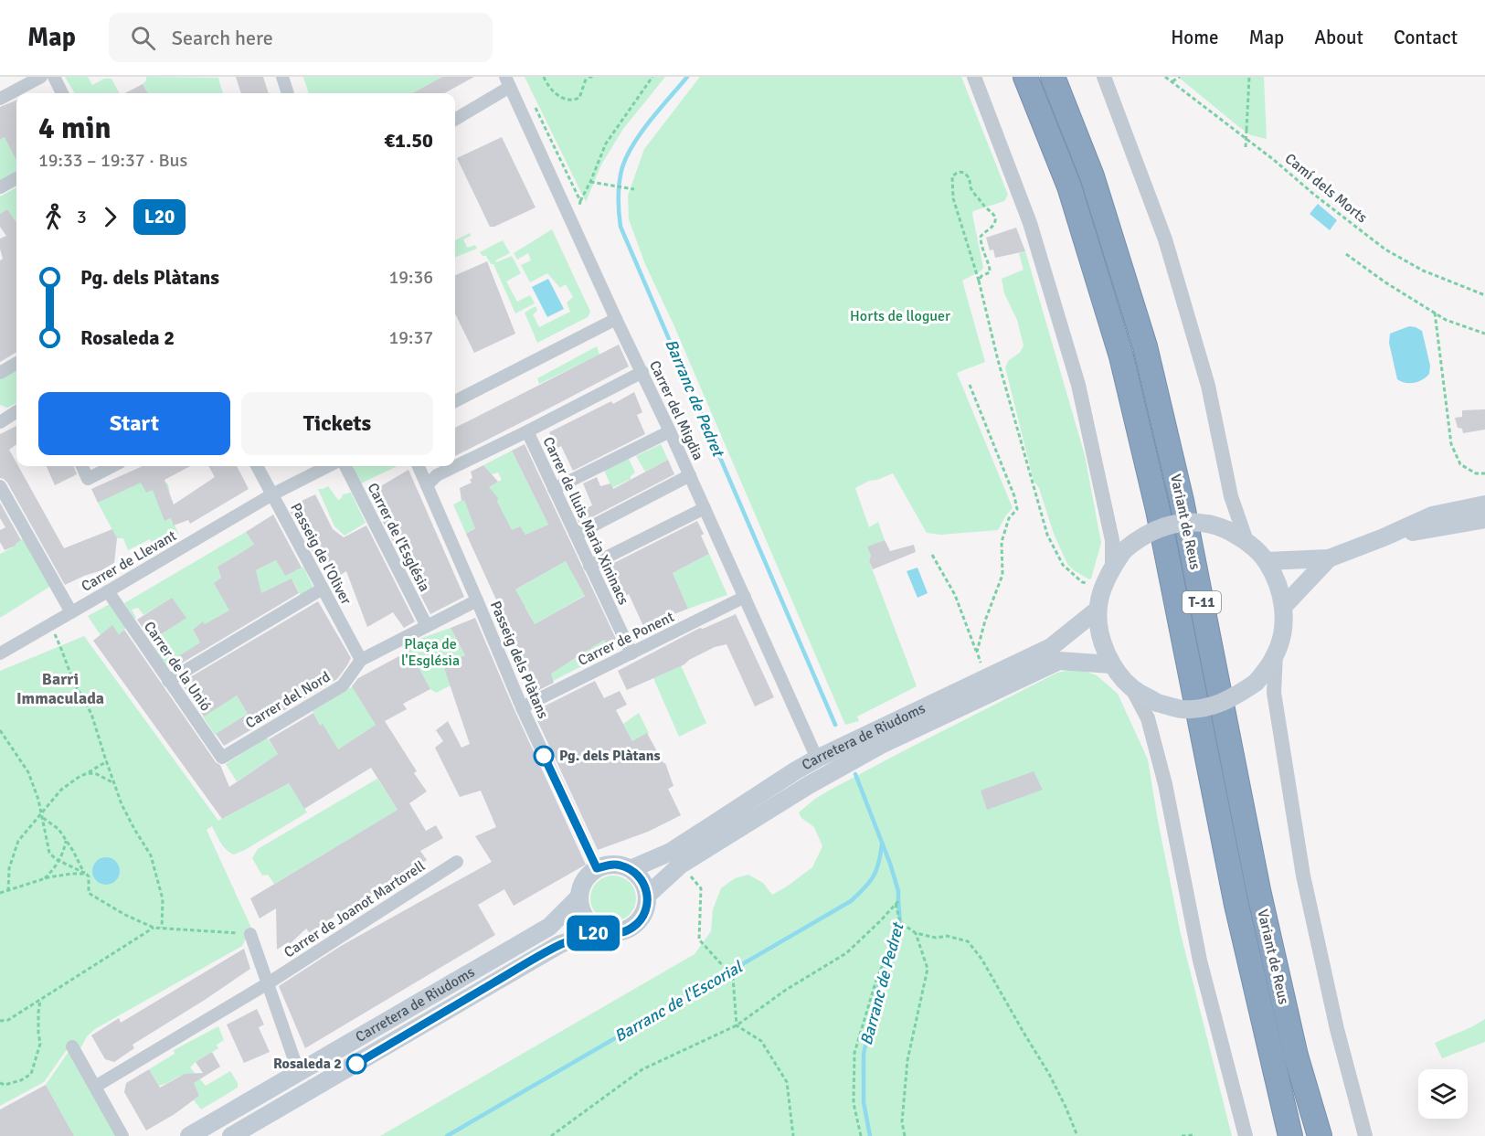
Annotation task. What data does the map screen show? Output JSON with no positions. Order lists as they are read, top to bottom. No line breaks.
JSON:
{"streets":{"highway":["Variant de Reus","T-11"],"main road":["Carretera de Riudoms"],"street":["Carrer del Migdia","Carrer de lluis Maria Xininacs","Carrer de l'Església","Passeig de l'Oliver","Carrer de Llevant","Carrer de Ponent","Passeig dels Plàtans","Carrer de la Unió","Carrer del Nord","Carrer de Joanot Martorell"],"path":["Camí dels Morts"]},"crossings":[["Carrer del Migdia","Carrer de Ponent"],["Carrer del Migdia","Carretera de Riudoms"],["Carrer de lluis Maria Xininacs","Carrer de Ponent"],["Passeig de l'Oliver","Carrer de Llevant"],["Passeig de l'Oliver","Carrer del Nord"],["Carrer de Llevant","Carrer de la Unió"],["Carrer de Ponent","Passeig dels Plàtans"],["Passeig dels Plàtans","Carretera de Riudoms"],["Carrer de la Unió","Carrer del Nord"]],"districts":["Barri Immaculada"],"water":["Barranc de Pedret","Barranc de l'Escorial"],"parks":["Horts de lloguer","Plaça de l'Església"],"places":["Pg. dels Plàtans","Rosaleda 2"],"lines":["bus line L20"],"page":{"header":"Map","search":"Search here","nav":["Home","Map","About","Contact"],"on_map":"L20","heading":["4 min","19:33 – 19:37 · Bus","€1.50"],"legs":["3","L20"],"list":[{"name":"Pg. dels Plàtans","value":"19:36"},{"name":"Rosaleda 2","value":"19:37"}],"buttons":["Start","Tickets"]}}
